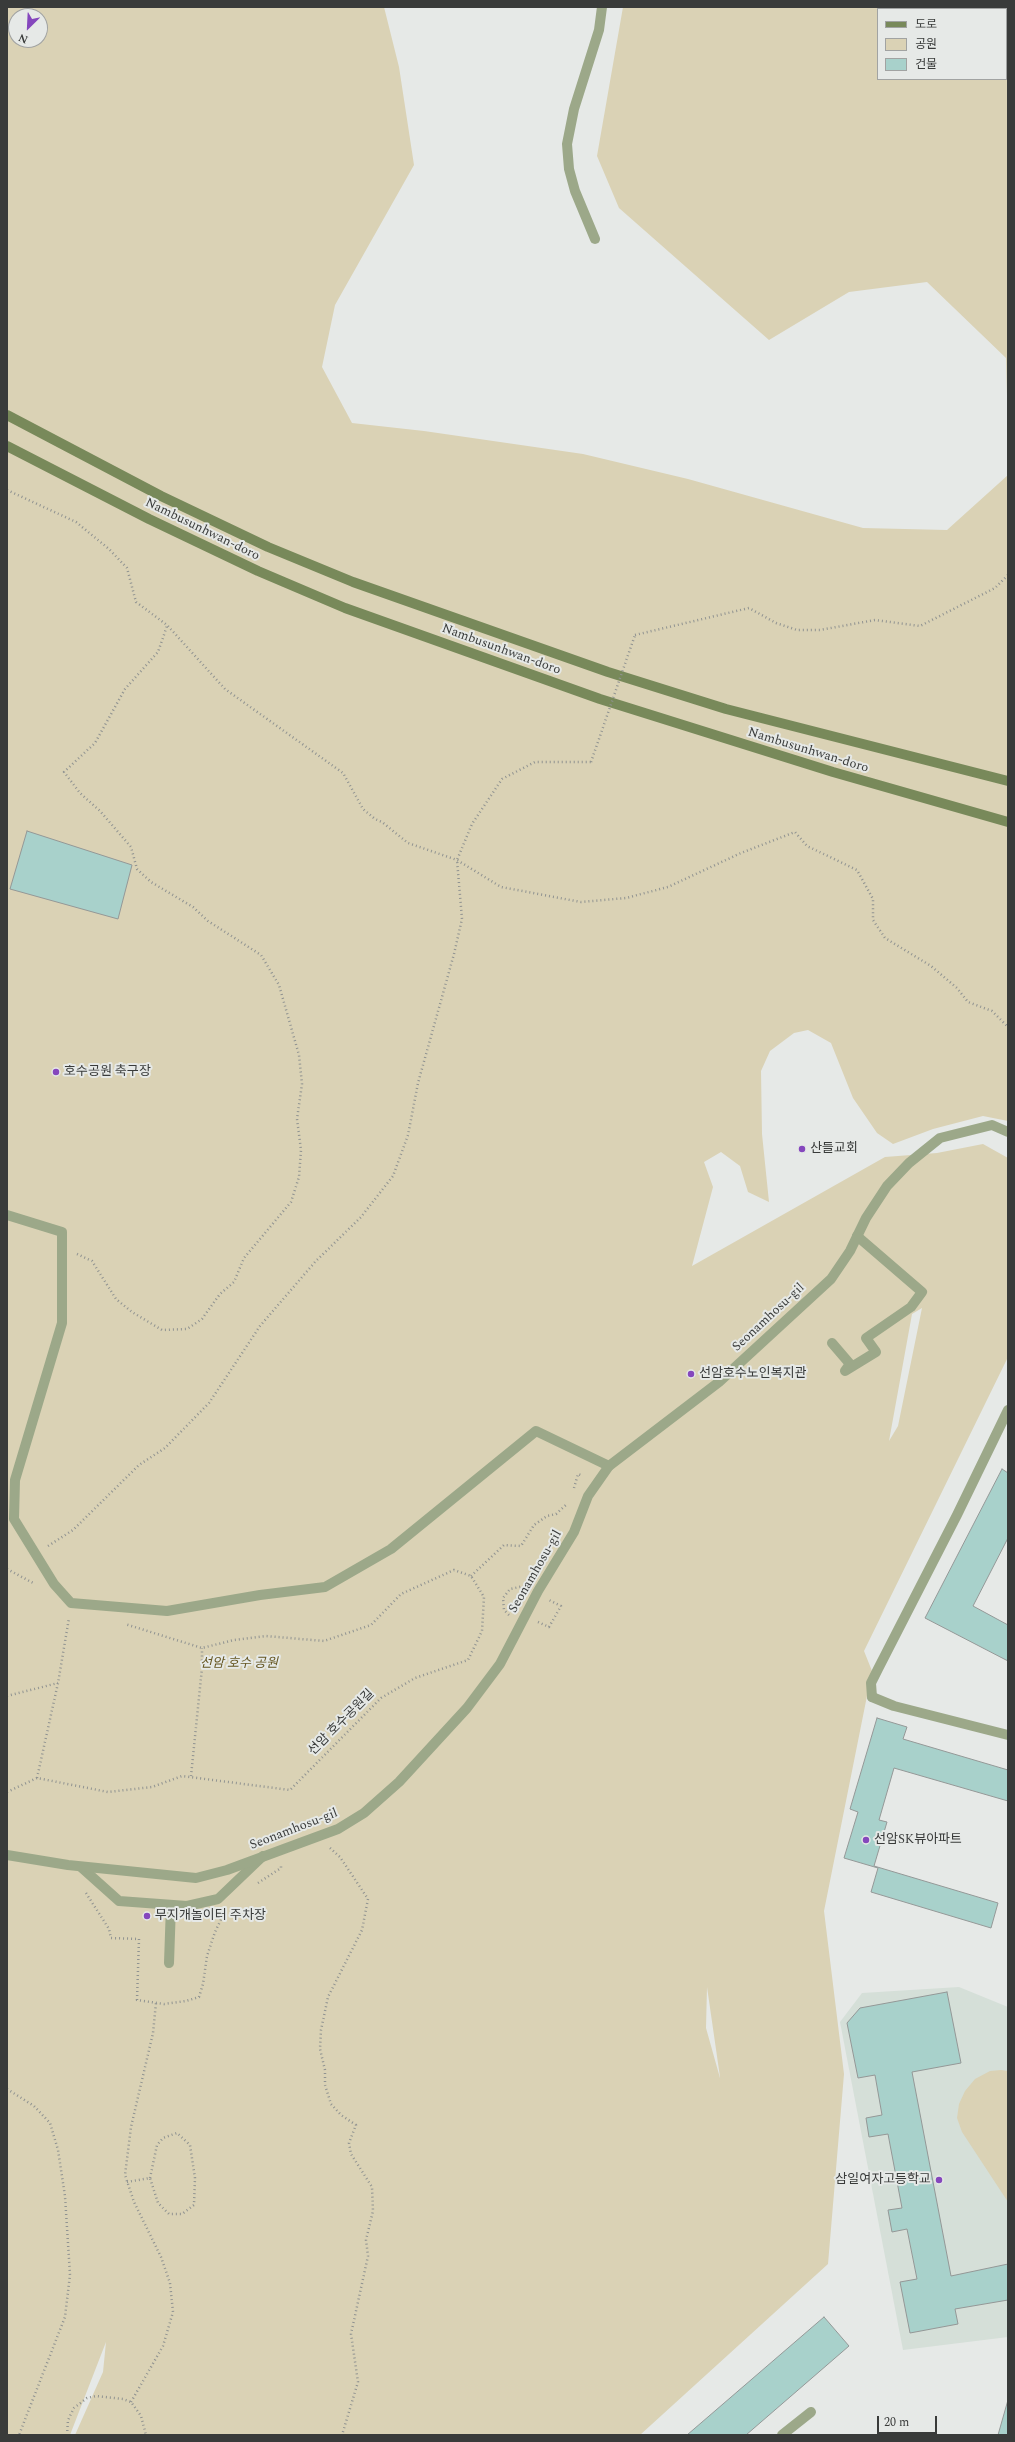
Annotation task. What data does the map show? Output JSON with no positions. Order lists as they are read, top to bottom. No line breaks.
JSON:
{"streets":{"main road":["Nambusunhwan-doro"],"street":["Seonamhosu-gil"],"path":["선암 호수공원길"]},"parks":["선암 호수 공원"],"places":["호수공원 축구장","산들교회","선암호수노인복지관","선암SK뷰아파트","무지개놀이터 주차장","삼일여자고등학교"],"legend":["도로","공원","건물"],"scale_bar":"20 m","north":"bottom left"}
